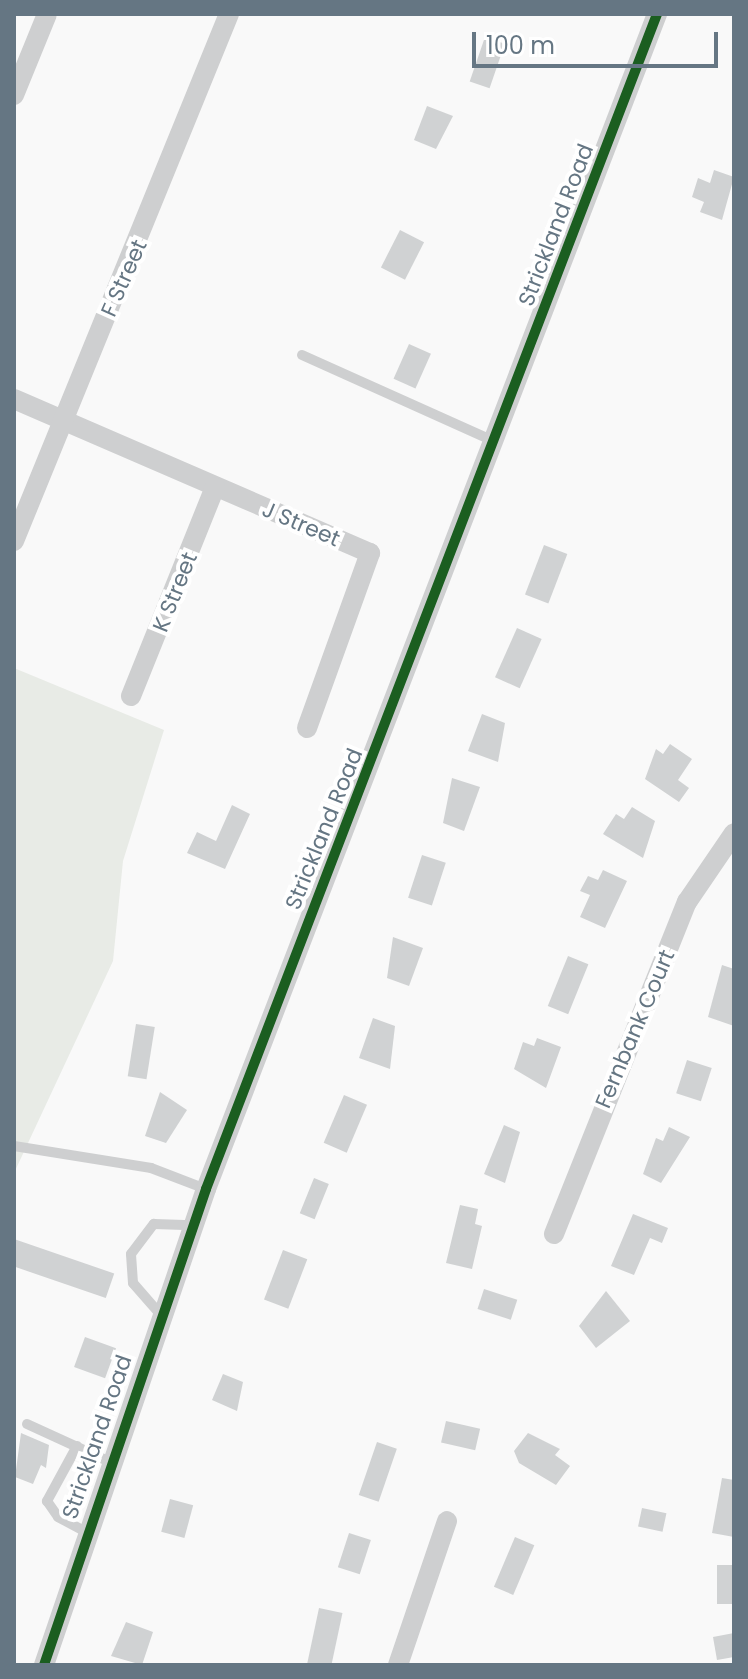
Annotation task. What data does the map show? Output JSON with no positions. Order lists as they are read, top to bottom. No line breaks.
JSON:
{"streets":{"street":["Strickland Road","F Street","J Street","K Street","Fernbank Court"]},"crossings":[["F Street","J Street"],["J Street","K Street"]],"scale_bar":"100 m"}
